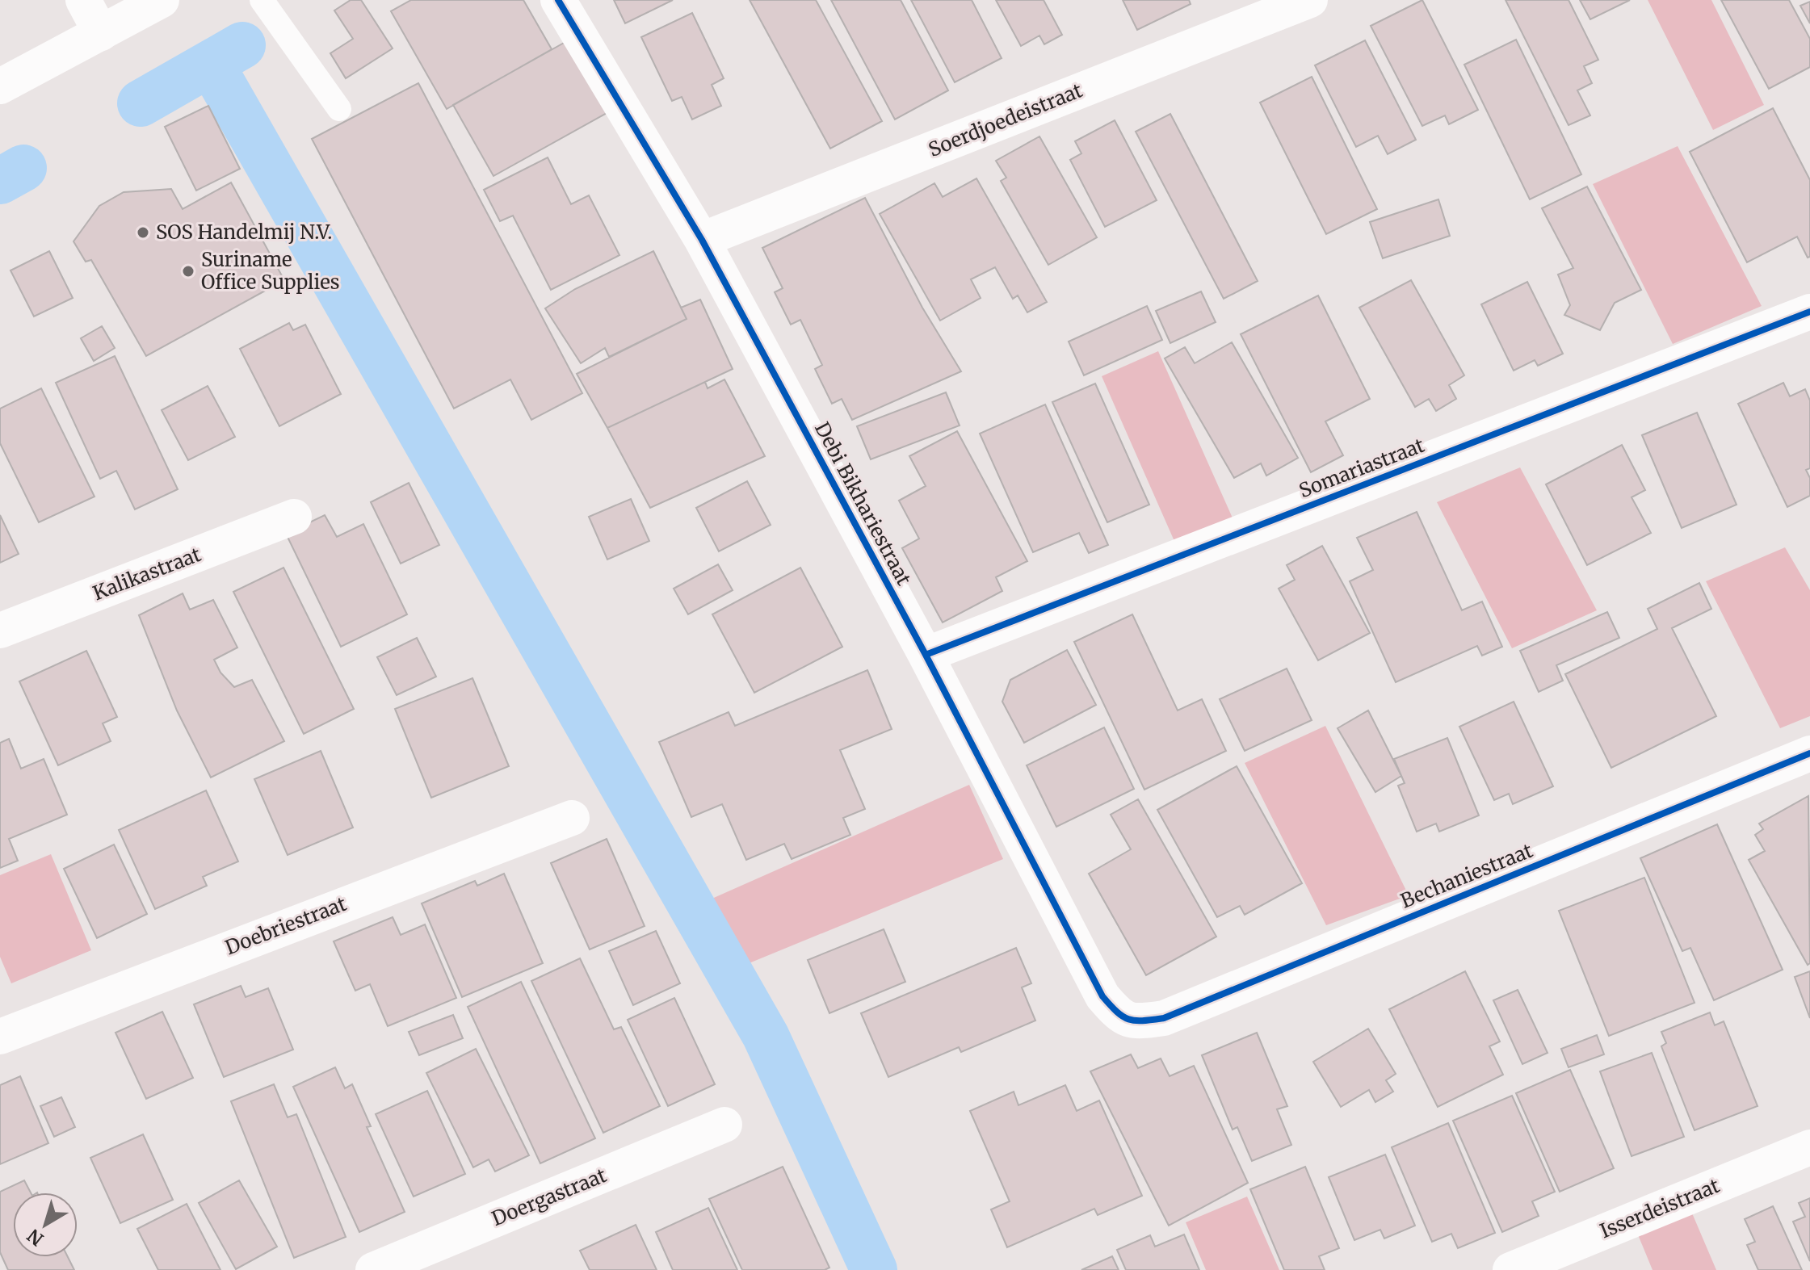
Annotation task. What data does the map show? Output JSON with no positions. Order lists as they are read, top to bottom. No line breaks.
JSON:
{"streets":{"street":["Soerdjoedeistraat","Somariastraat","Debi Bikhariestraat","Kalikastraat","Bechaniestraat","Doebriestraat","Doergastraat","Isserdeistraat"]},"crossings":[["Soerdjoedeistraat","Debi Bikhariestraat"],["Somariastraat","Debi Bikhariestraat"],["Debi Bikhariestraat","Bechaniestraat"]],"places":["SOS Handelmij N.V.","Suriname Office Supplies"],"north":"bottom left"}
